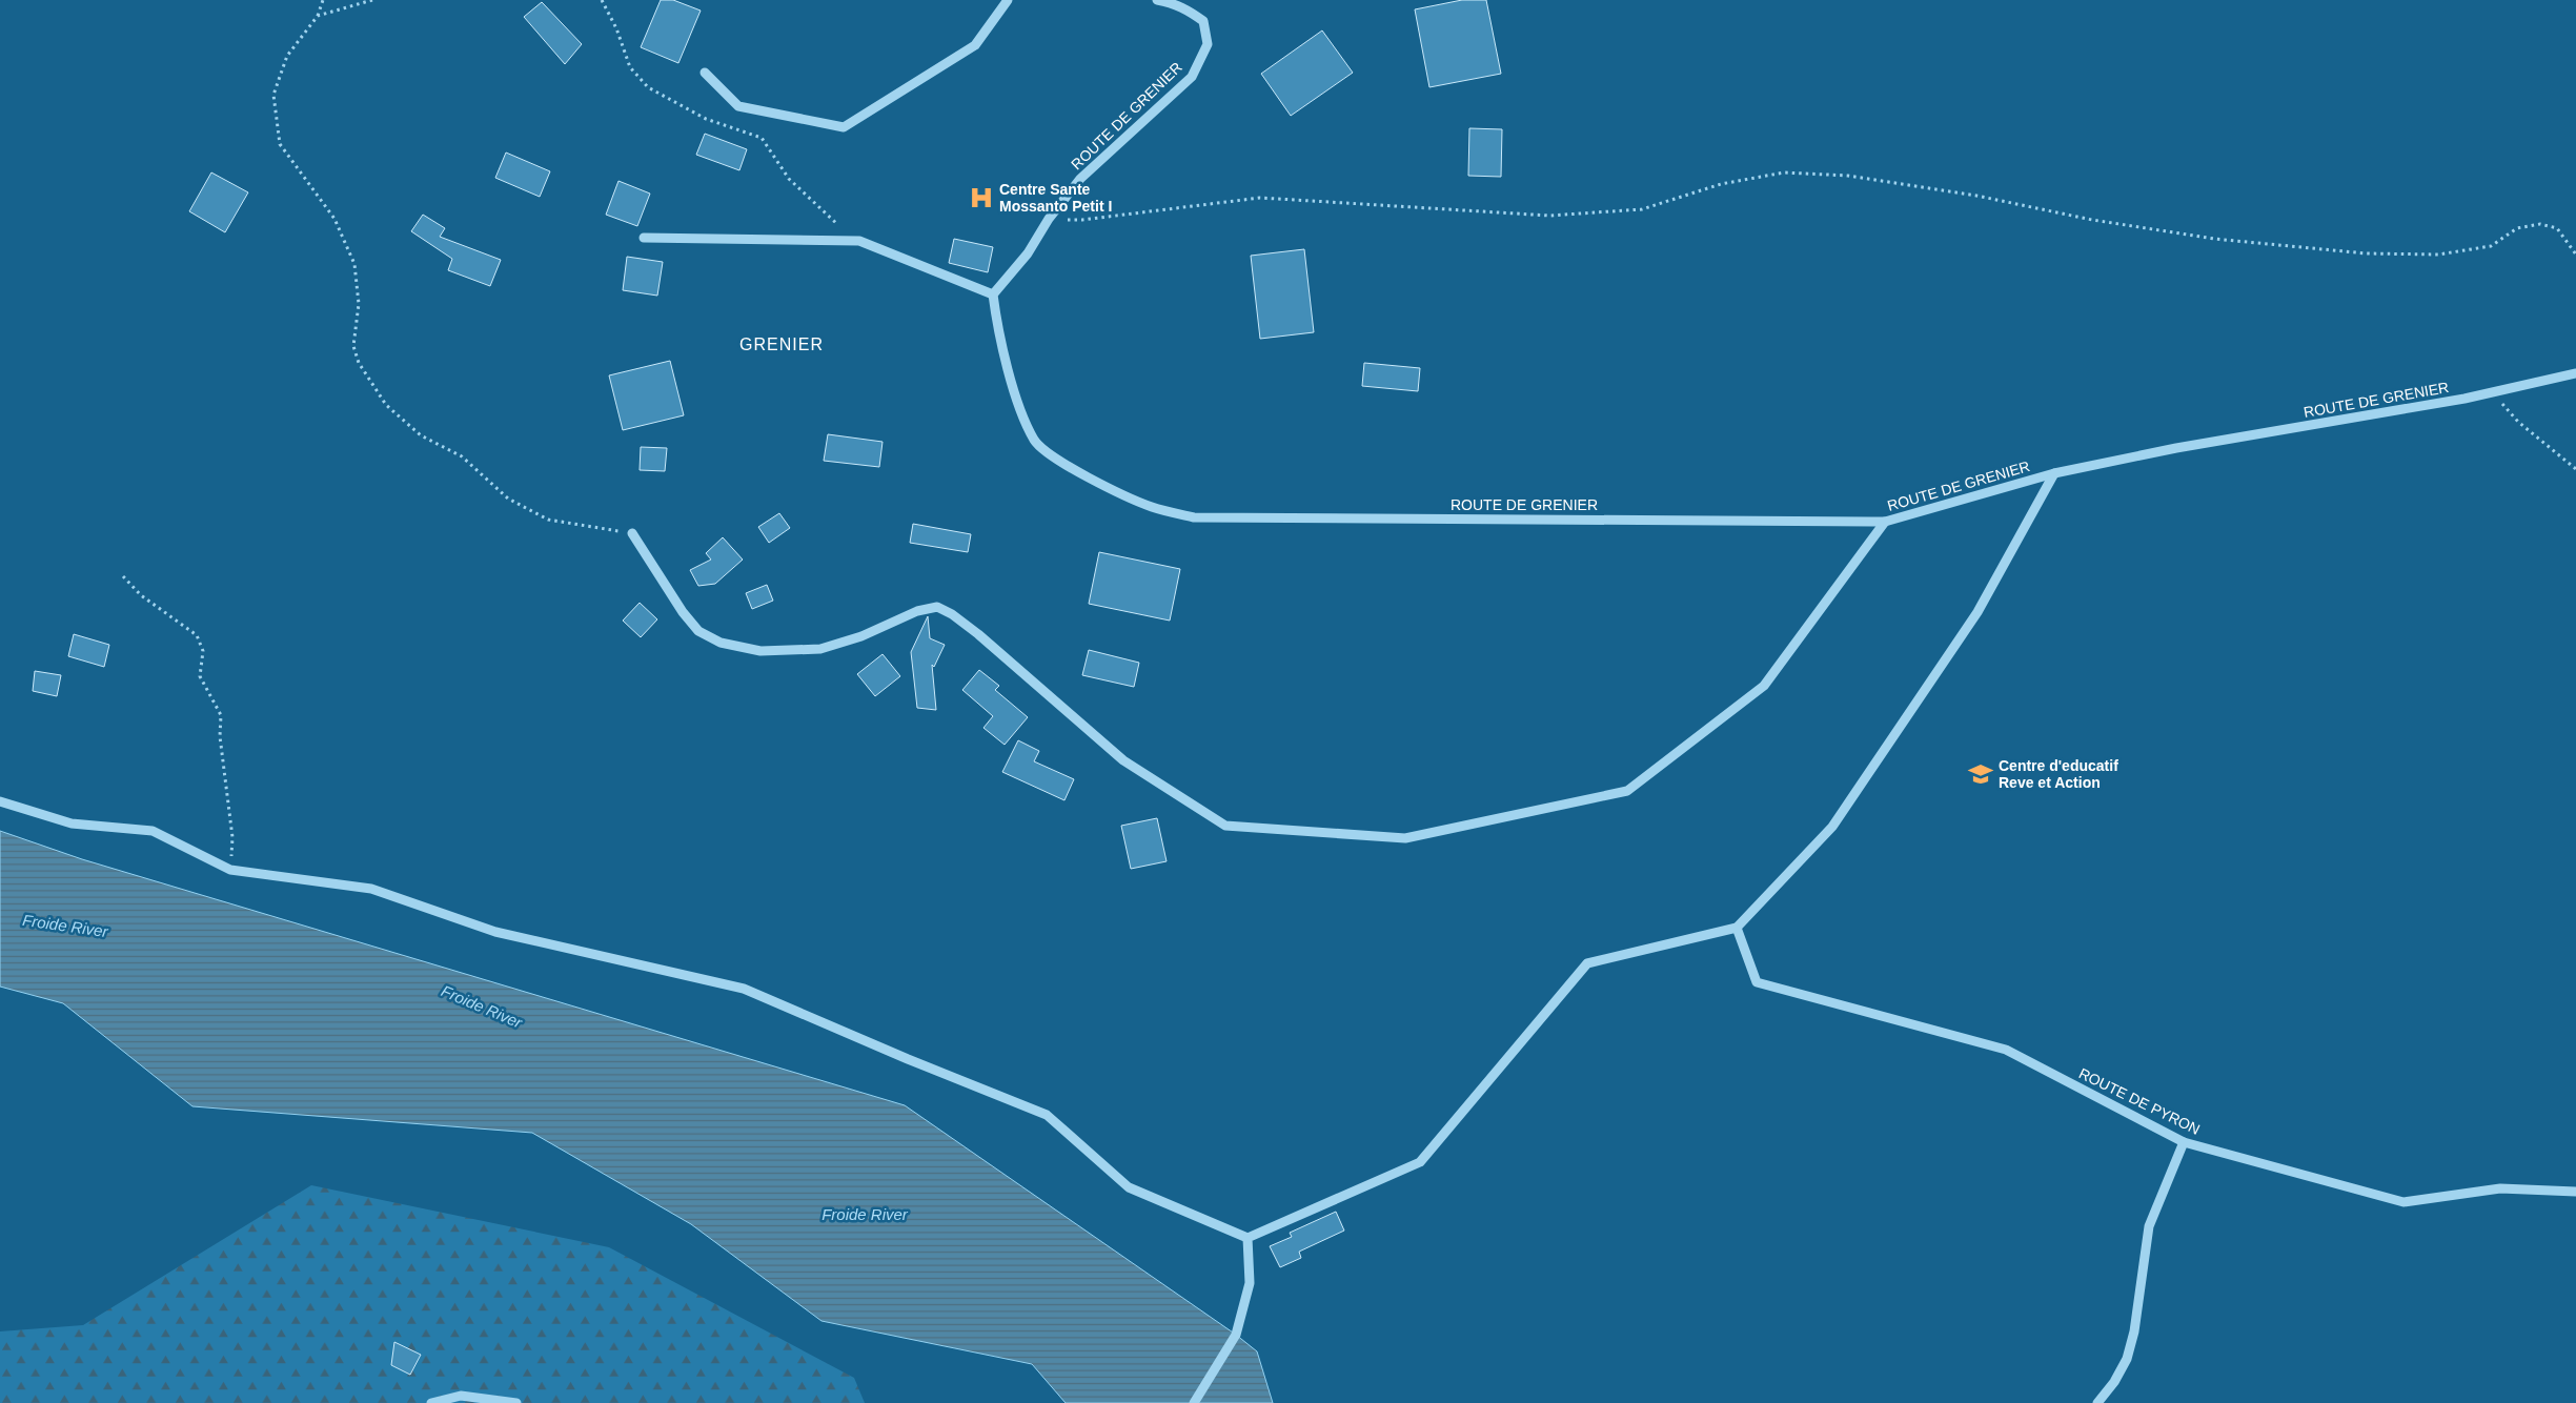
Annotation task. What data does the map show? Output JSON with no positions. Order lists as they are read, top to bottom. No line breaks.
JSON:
{"streets":{"street":["ROUTE DE GRENIER","ROUTE DE PYRON"]},"districts":["GRENIER"],"water":["Froide River"],"places":{"hospital":["Centre Sante Mossanto Petit I"],"school or university":["Centre d'educatif Reve et Action"]}}
